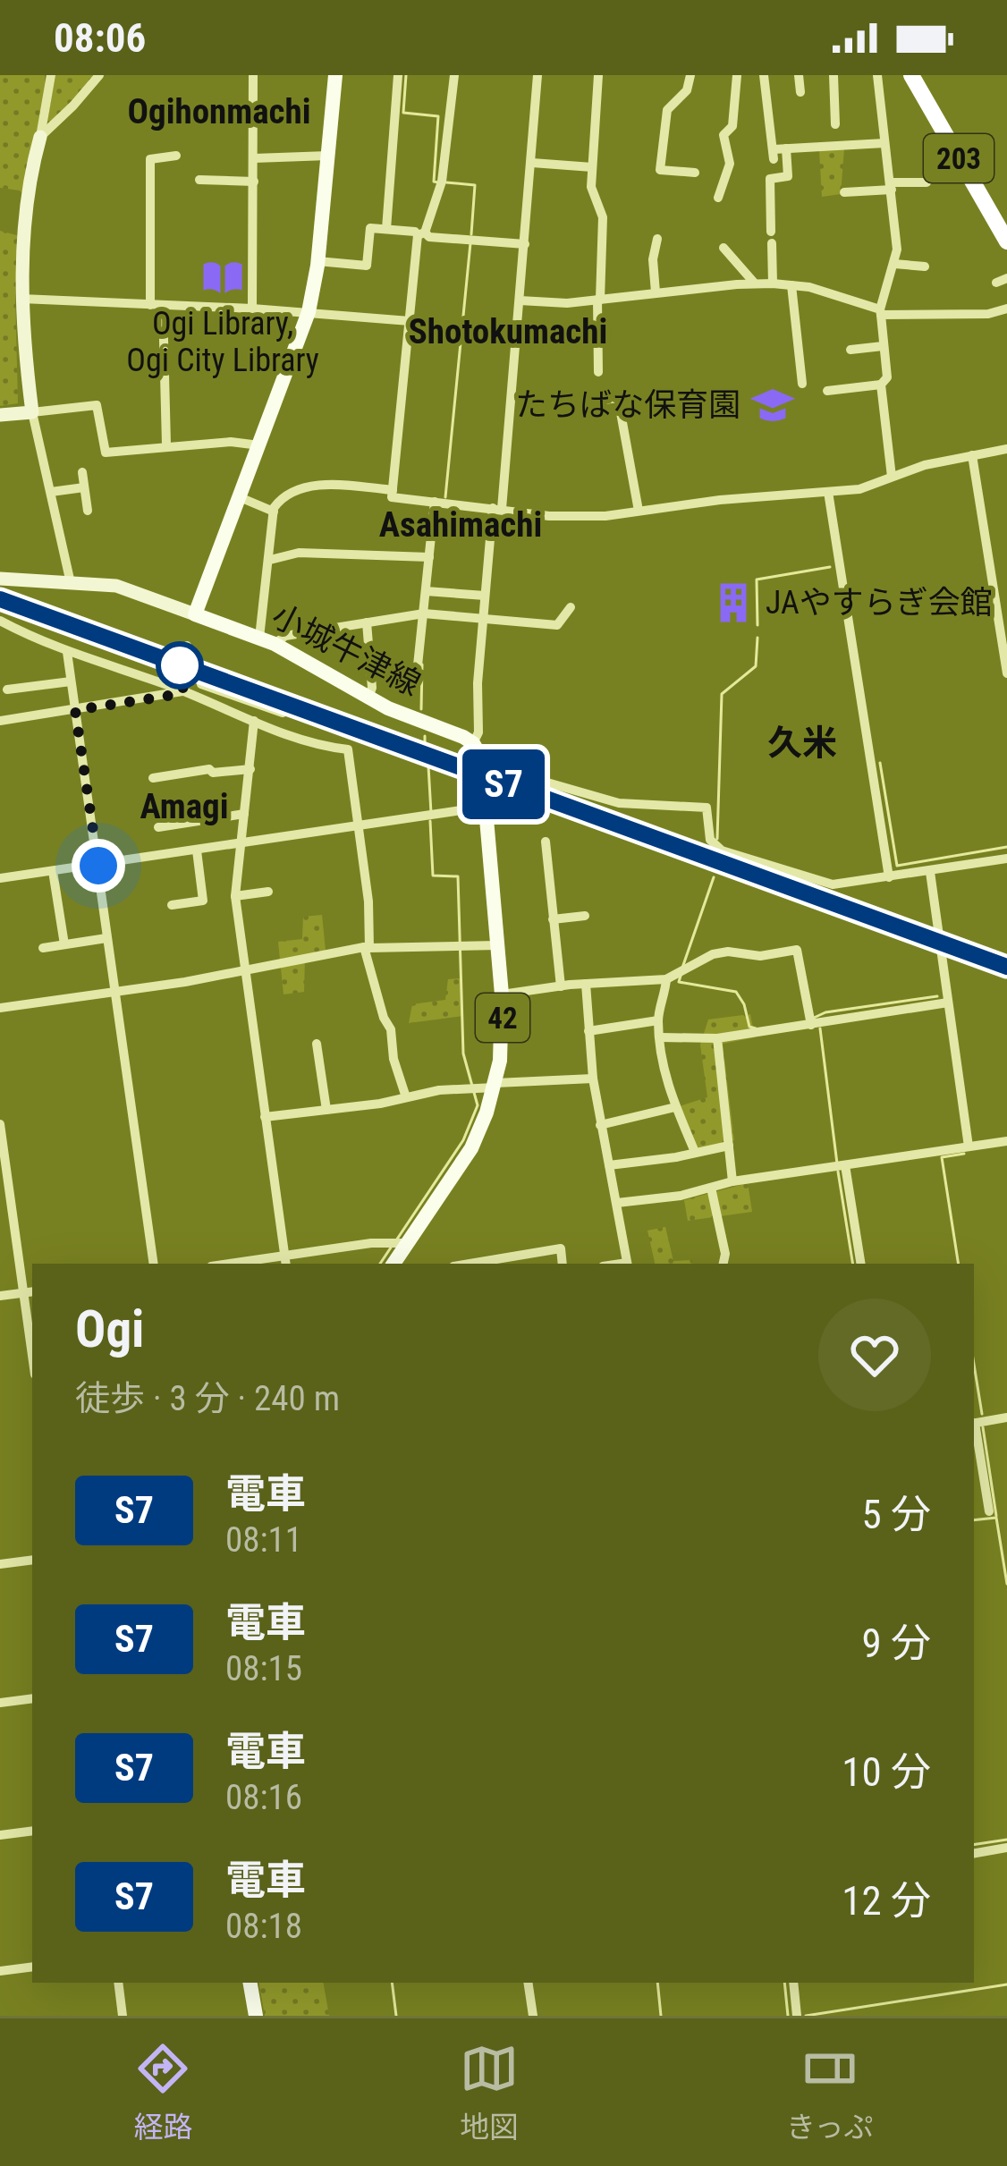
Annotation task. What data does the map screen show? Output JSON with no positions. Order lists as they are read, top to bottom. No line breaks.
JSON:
{"streets":{"highway":["203"],"main road":["小城牛津線","42"]},"crossings":[["小城牛津線","42"]],"districts":["Ogihonmachi","Shotokumachi","Asahimachi","久米","Amagi"],"places":{"library":["Ogi Library, Ogi City Library"],"school or university":["たちばな保育園"],"building":["JAやすらぎ会館"]},"page":{"status":"08:06","on_map":"S7","heading":["Ogi","徒歩 · 3 分 · 240 m"],"list":[{"mark":"S7","name":"電車","note":"08:11","value":"5 分"},{"mark":"S7","name":"電車","note":"08:15","value":"9 分"},{"mark":"S7","name":"電車","note":"08:16","value":"10 分"},{"mark":"S7","name":"電車","note":"08:18","value":"12 分"}],"tabs":["経路","地図","きっぷ"]}}
